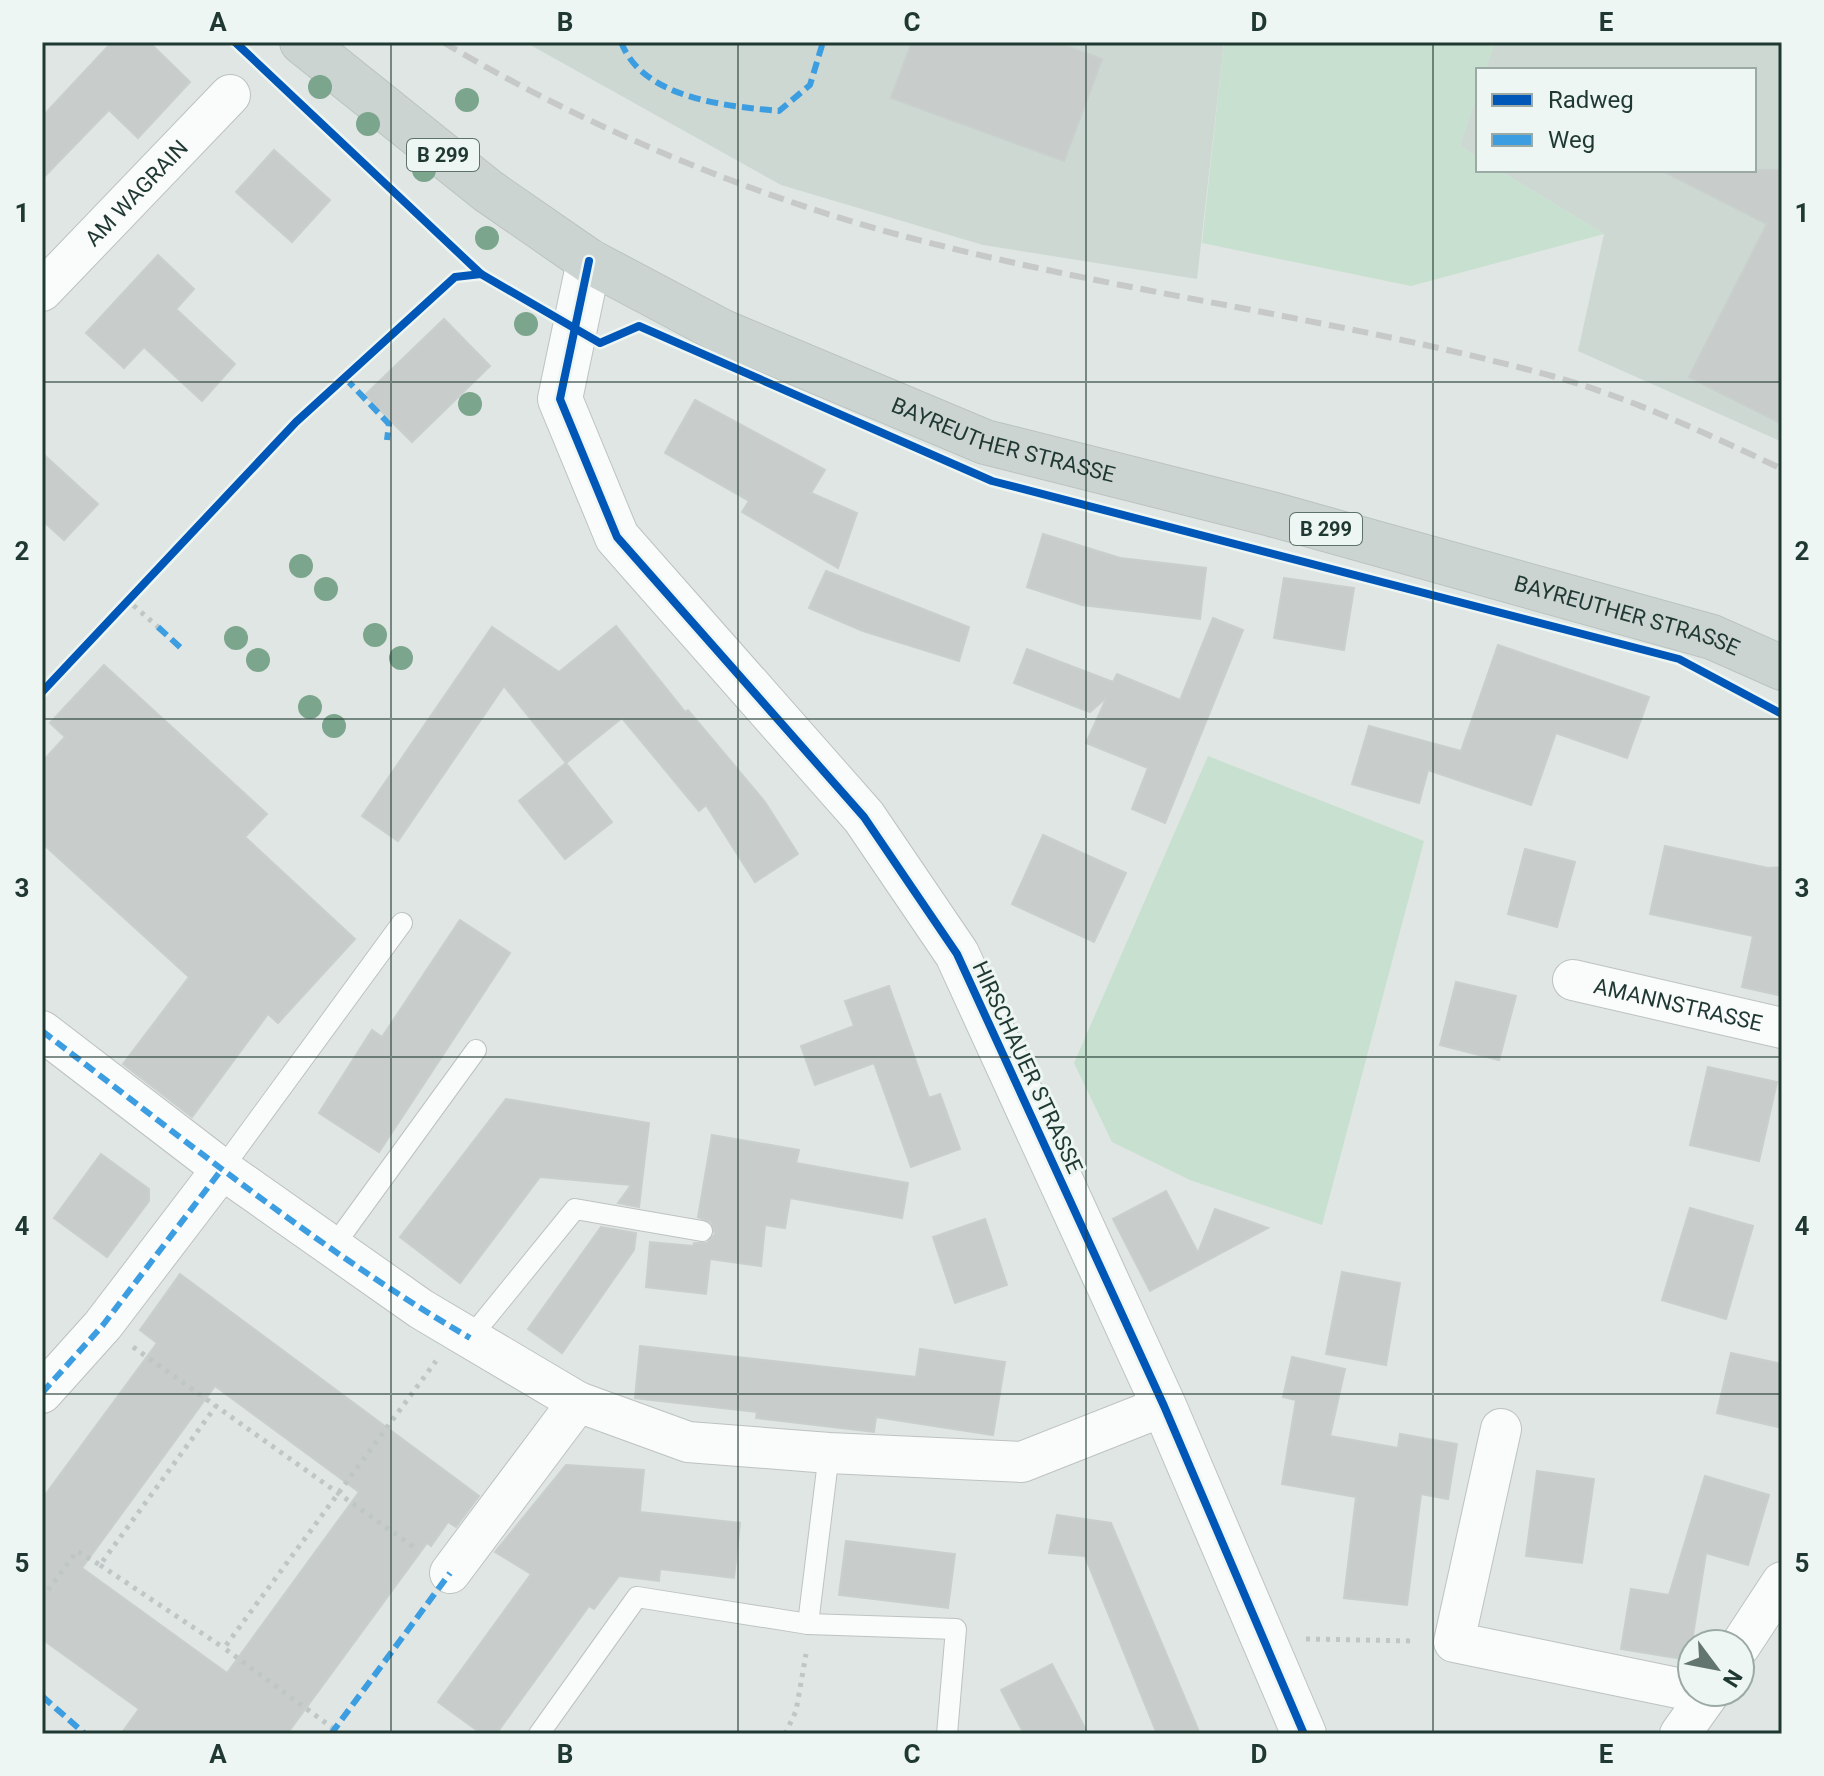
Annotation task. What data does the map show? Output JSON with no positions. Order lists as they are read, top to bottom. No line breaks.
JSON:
{"streets":{"main road":["B 299","BAYREUTHER STRASSE"],"street":["AM WAGRAIN","AMANNSTRASSE","HIRSCHAUER STRASSE"]},"crossings":[["BAYREUTHER STRASSE","HIRSCHAUER STRASSE"]],"legend":["Radweg","Weg"],"north":"bottom right","grid":{"columns":["A","B","C","D","E"],"rows":["1","2","3","4","5"]}}
